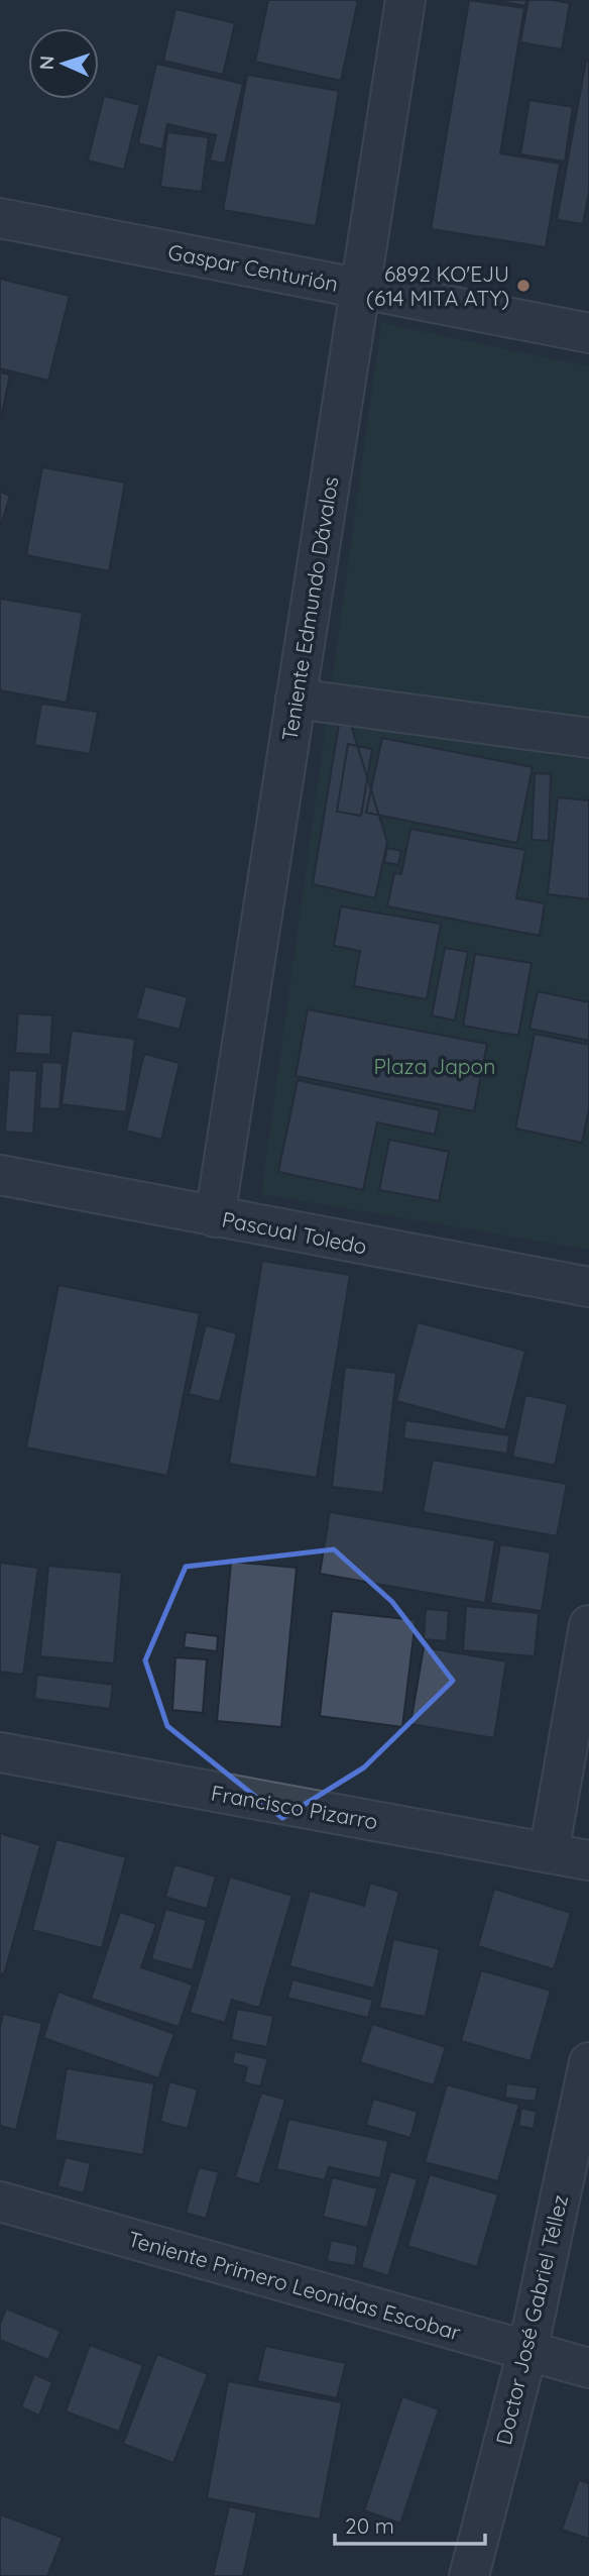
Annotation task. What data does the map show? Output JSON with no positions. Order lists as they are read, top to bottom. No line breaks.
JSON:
{"streets":{"street":["Gaspar Centurión","Teniente Edmundo Dávalos","Pascual Toledo","Francisco Pizarro","Teniente Primero Leonidas Escobar","Doctor José Gabriel Téllez"]},"crossings":[["Gaspar Centurión","Teniente Edmundo Dávalos"],["Teniente Edmundo Dávalos","Pascual Toledo"],["Teniente Primero Leonidas Escobar","Doctor José Gabriel Téllez"]],"parks":["Plaza Japon"],"places":["6892 KO'EJU (614 MITA ATY)"],"scale_bar":"20 m","north":"left"}
